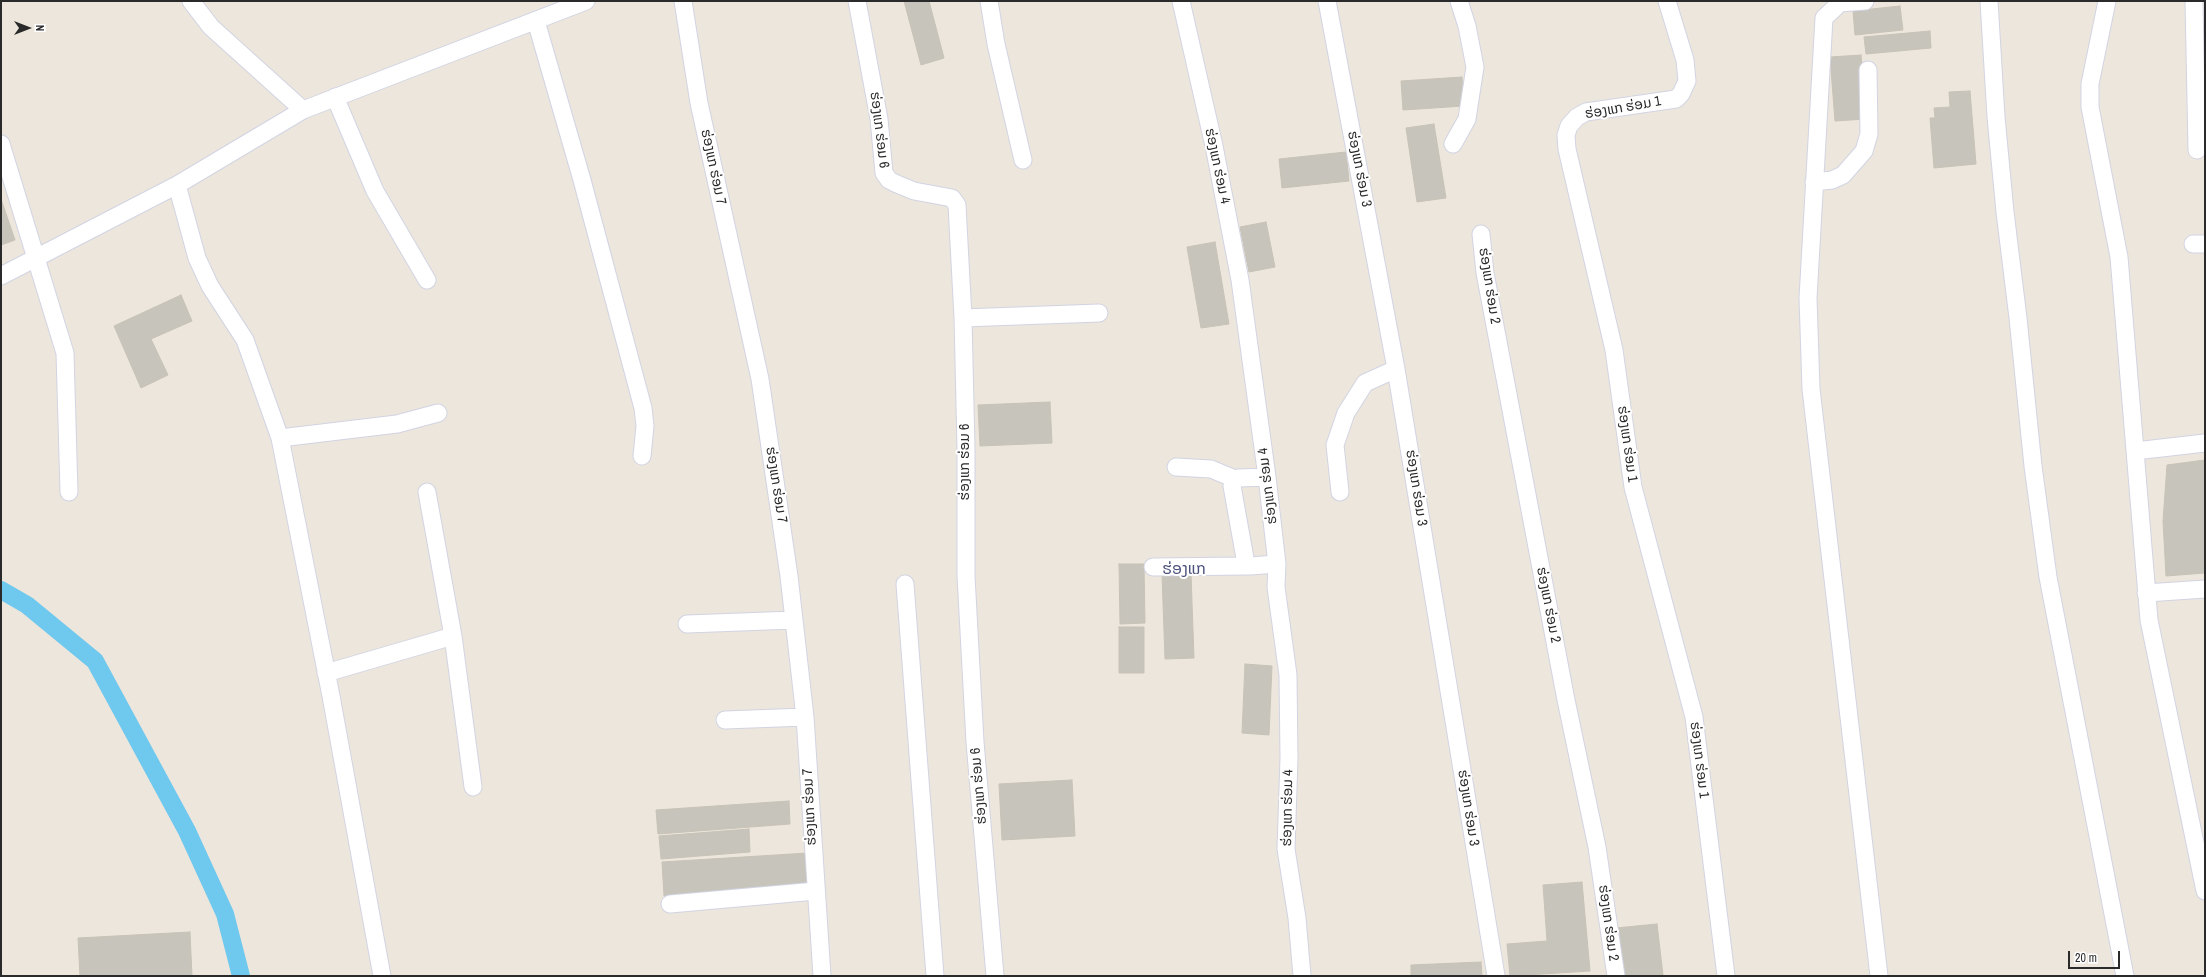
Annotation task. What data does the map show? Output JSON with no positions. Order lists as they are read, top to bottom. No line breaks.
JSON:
{"streets":{"street":["ຮ່ອງແກ ຮ່ອມ 1","ຮ່ອງແກ ຮ່ອມ 6","ຮ່ອງແກ ຮ່ອມ 4","ຮ່ອງແກ ຮ່ອມ 7","ຮ່ອງແກ ຮ່ອມ 3","ຮ່ອງແກ ຮ່ອມ 2"]},"districts":["ຮ່ອງແກ"],"scale_bar":"20 m","north":"right"}
